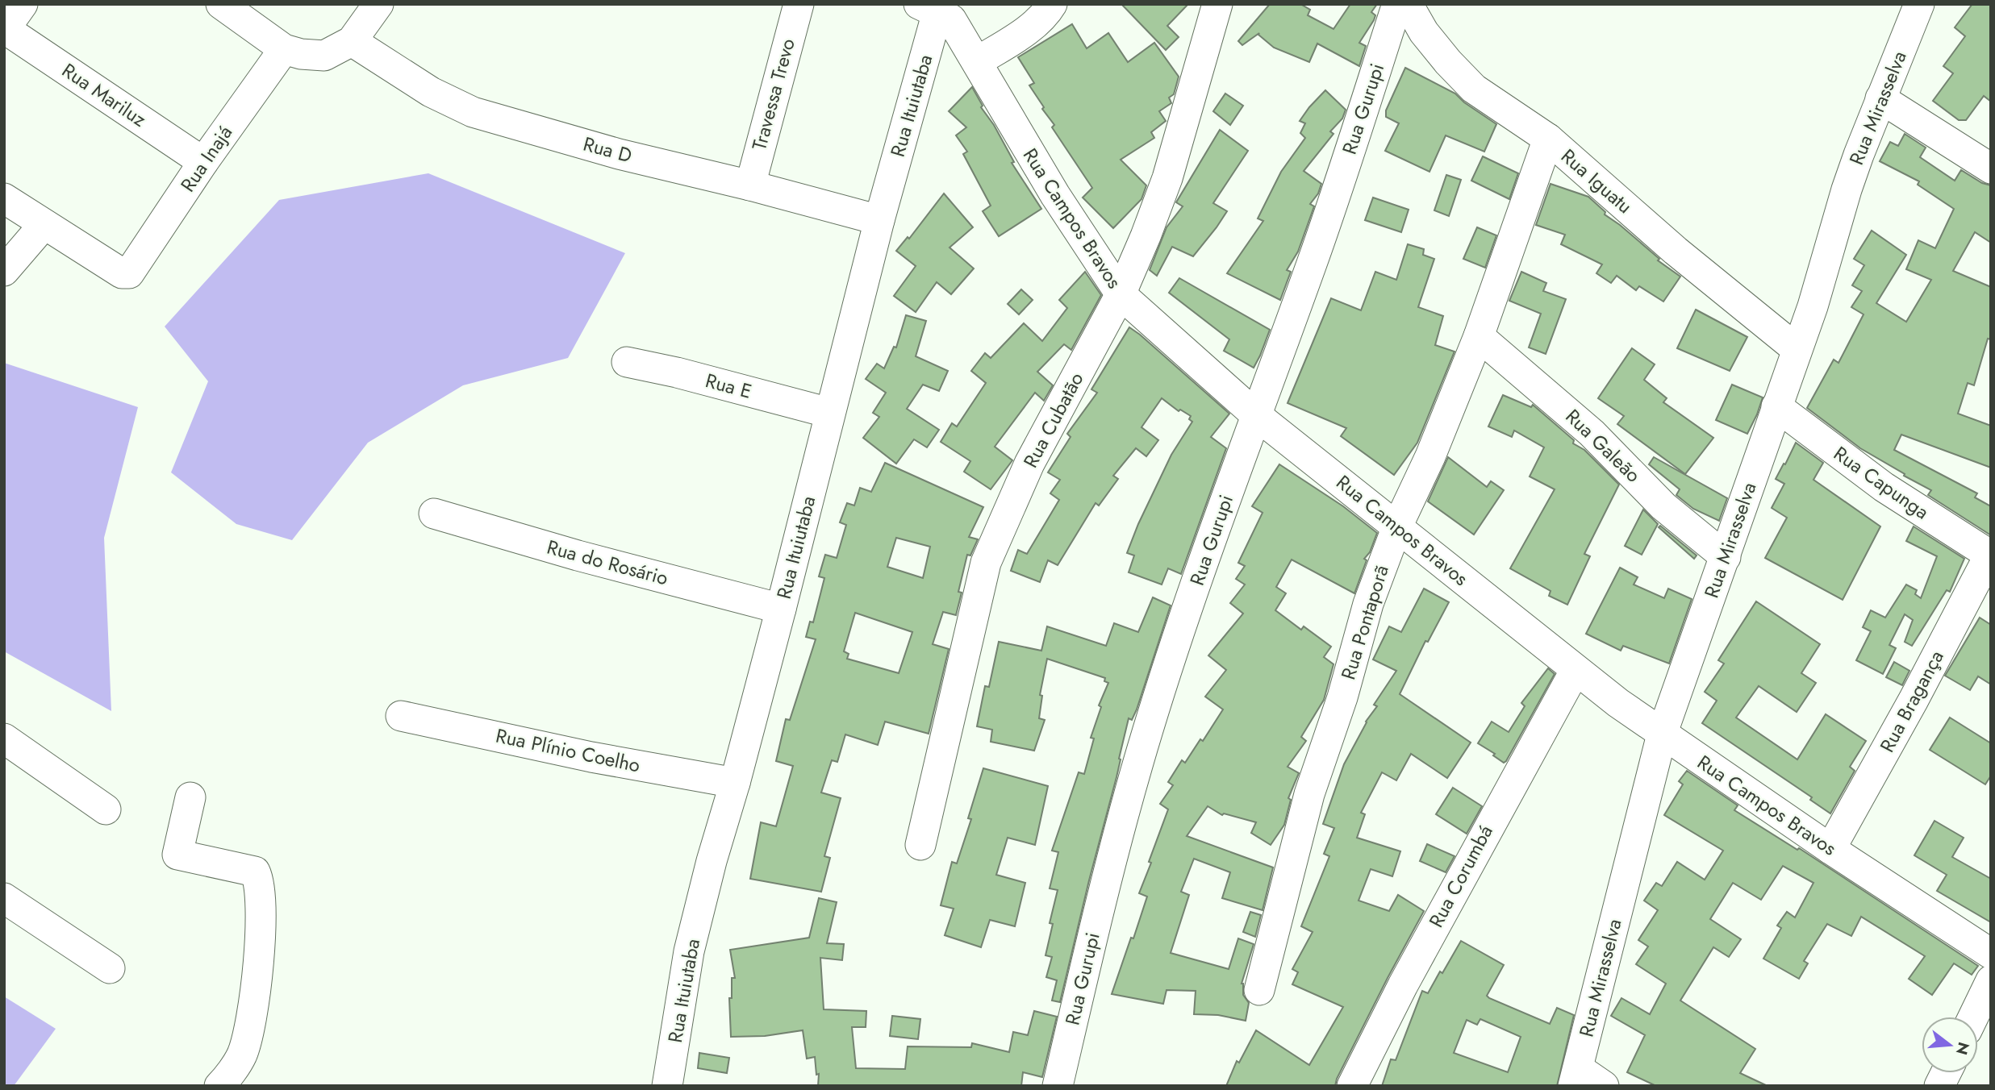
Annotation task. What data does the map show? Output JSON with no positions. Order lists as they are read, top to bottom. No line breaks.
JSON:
{"streets":{"street":["Travessa Trevo","Rua Mariluz","Rua Ituiutaba","Rua Mirasselva","Rua Gurupi","Rua D","Rua Inajá","Rua Iguatu","Rua Campos Bravos","Rua E","Rua Cubatão","Rua Galeão","Rua Capunga","Rua do Rosário","Rua Pontaporã","Rua Bragança","Rua Plínio Coelho","Rua Corumbá"]},"crossings":[["Travessa Trevo","Rua D"],["Rua Mariluz","Rua Inajá"],["Rua Ituiutaba","Rua D"],["Rua Ituiutaba","Rua Campos Bravos"],["Rua Ituiutaba","Rua E"],["Rua Ituiutaba","Rua do Rosário"],["Rua Ituiutaba","Rua Plínio Coelho"],["Rua Mirasselva","Rua Iguatu"],["Rua Mirasselva","Rua Campos Bravos"],["Rua Mirasselva","Rua Galeão"],["Rua Mirasselva","Rua Capunga"],["Rua Gurupi","Rua Campos Bravos"],["Rua Iguatu","Rua Pontaporã"],["Rua Campos Bravos","Rua Cubatão"],["Rua Campos Bravos","Rua Pontaporã"],["Rua Campos Bravos","Rua Bragança"],["Rua Campos Bravos","Rua Corumbá"],["Rua Galeão","Rua Pontaporã"],["Rua Capunga","Rua Bragança"]],"north":"right"}
